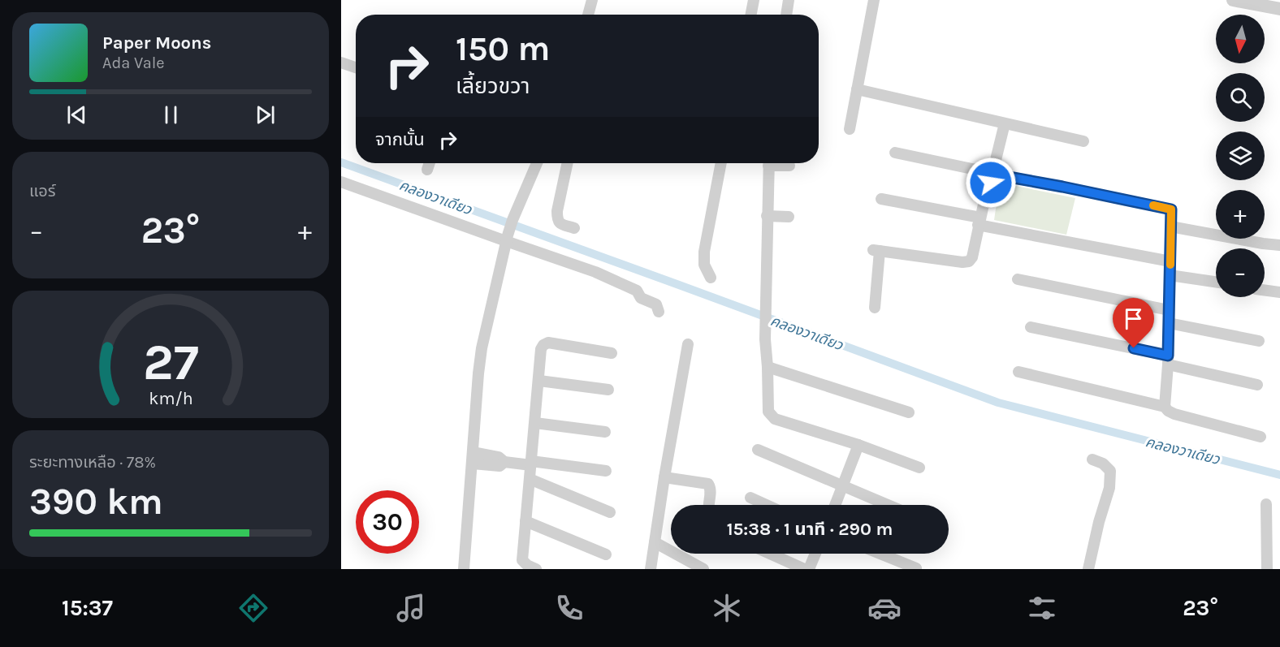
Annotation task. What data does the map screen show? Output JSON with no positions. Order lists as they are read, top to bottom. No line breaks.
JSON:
{"water":["คลองวาเดียว"],"north":"bottom","page":{"map_buttons":["+","−"],"turn":["150 m","เลี้ยวขวา"],"song":["Paper Moons","Ada Vale"],"then":"จากนั้น","tile":["แอร์",["ระยะทางเหลือ · 78%","390 km"]],"heat":["−","23°","+"],"limit":"30","trip":"15:38 · 1 นาที · 290 m","tabs":["15:37","23°"],"gauge":["27","km/h"]}}
